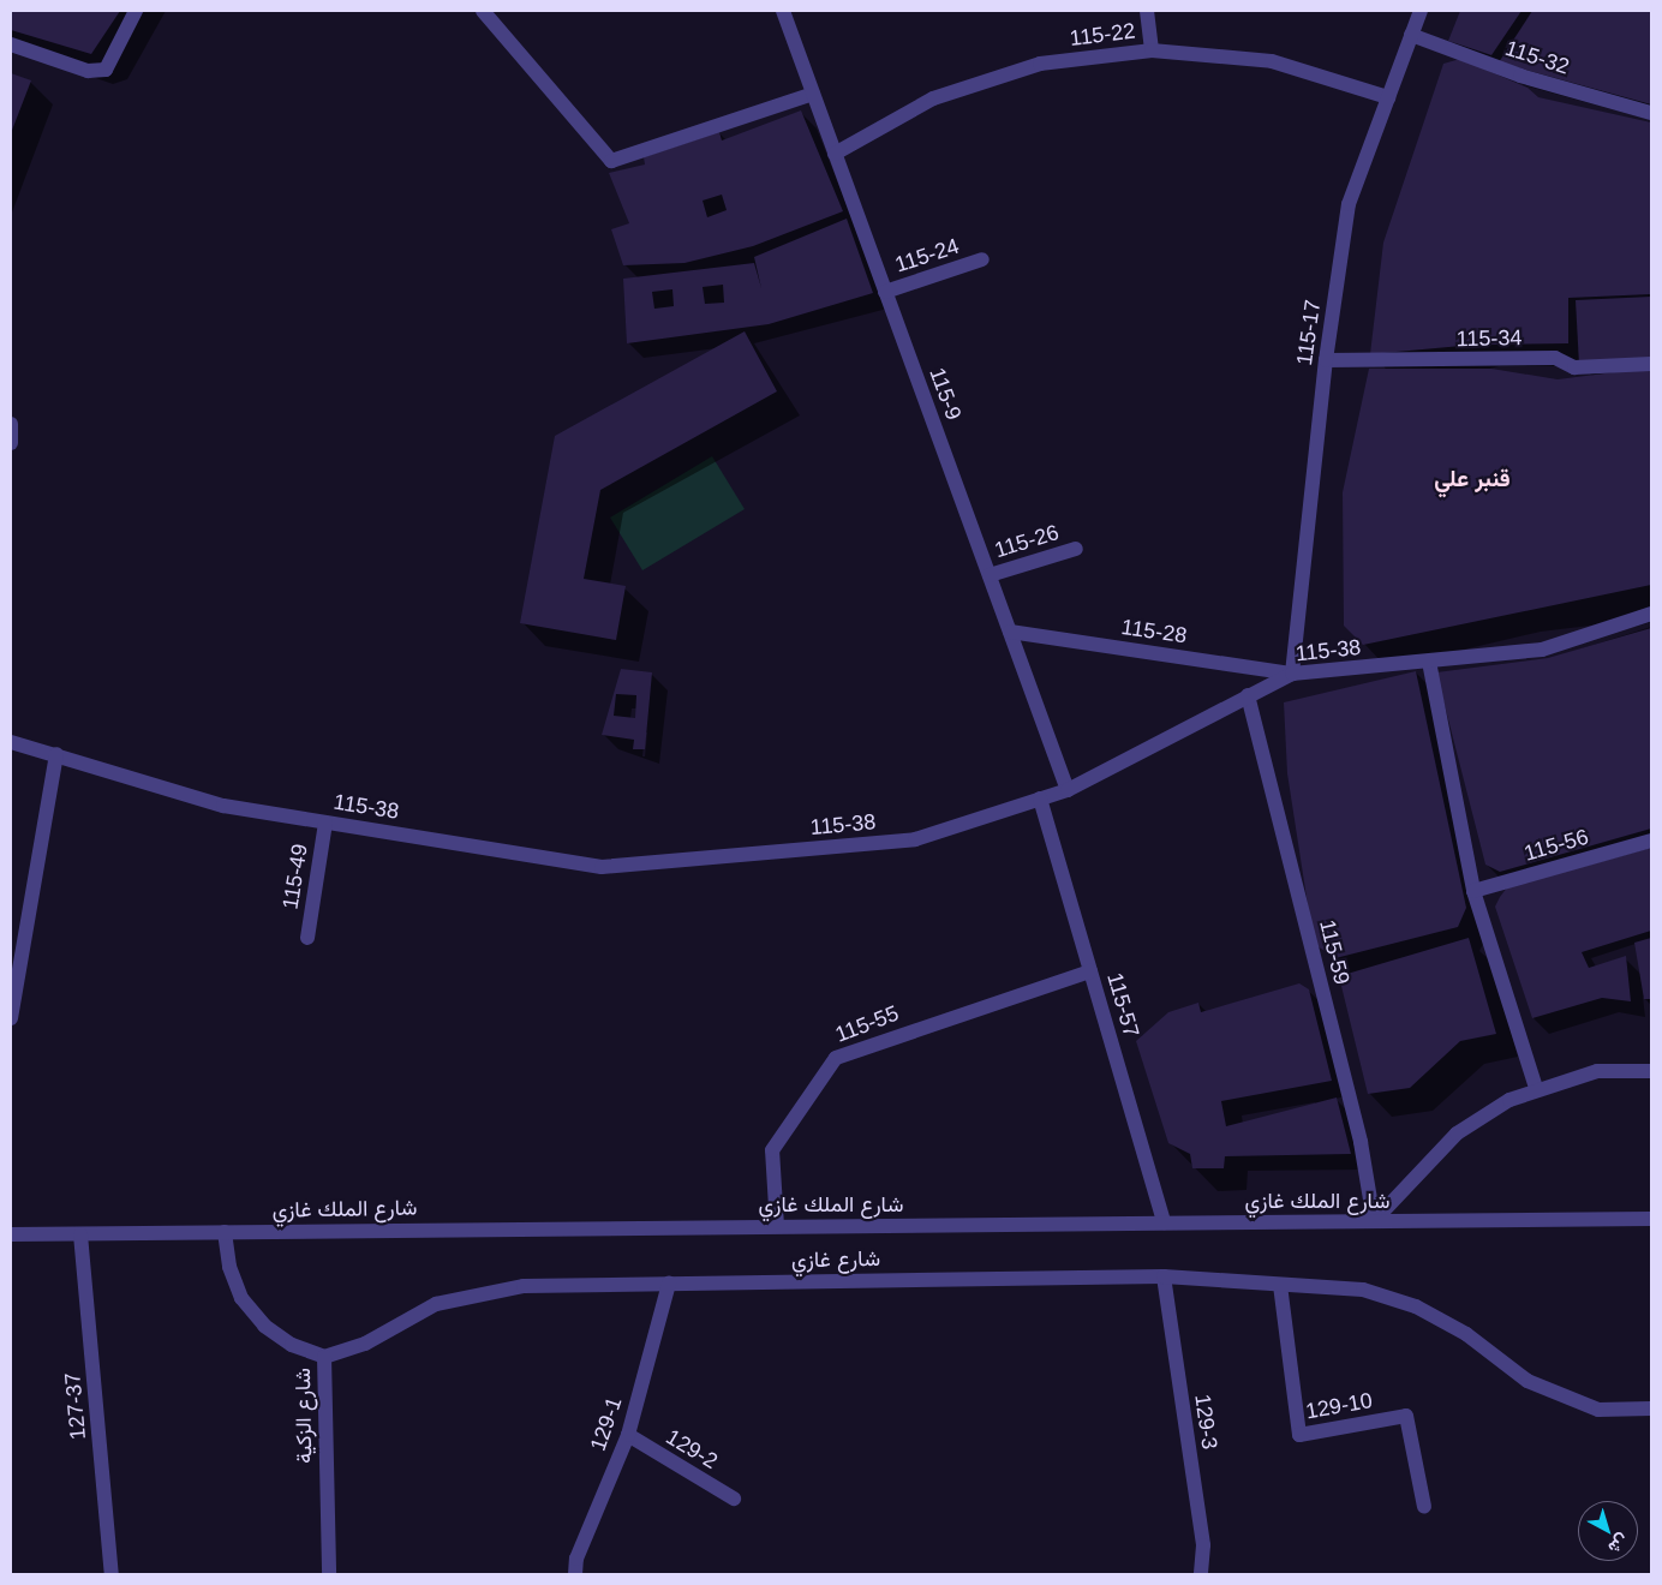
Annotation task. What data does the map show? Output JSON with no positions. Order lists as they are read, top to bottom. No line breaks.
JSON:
{"streets":{"street":["115-22","115-32","115-24","115-17","115-34","115-9","115-26","115-28","115-38","115-56","115-49","115-59","115-57","115-55","شارع الملك غازي","شارع غازي","127-37","129-10","شارع الزكية","129-3","129-1","129-2"]},"crossings":[["115-22","115-17"],["115-22","115-9"],["115-32","115-17"],["115-24","115-9"],["115-17","115-34"],["115-17","115-28"],["115-17","115-38"],["115-9","115-26"],["115-9","115-28"],["115-9","115-38"],["115-28","115-38"],["115-38","115-49"],["115-38","115-59"],["115-38","115-57"],["115-59","شارع الملك غازي"],["115-57","115-55"],["115-57","شارع الملك غازي"],["115-55","شارع الملك غازي"],["شارع الملك غازي","127-37"],["شارع الملك غازي","شارع الزكية"],["شارع غازي","129-10"],["شارع غازي","شارع الزكية"],["شارع غازي","129-3"],["شارع غازي","129-1"],["129-1","129-2"]],"districts":["قنبر علي"],"north":"bottom right"}
